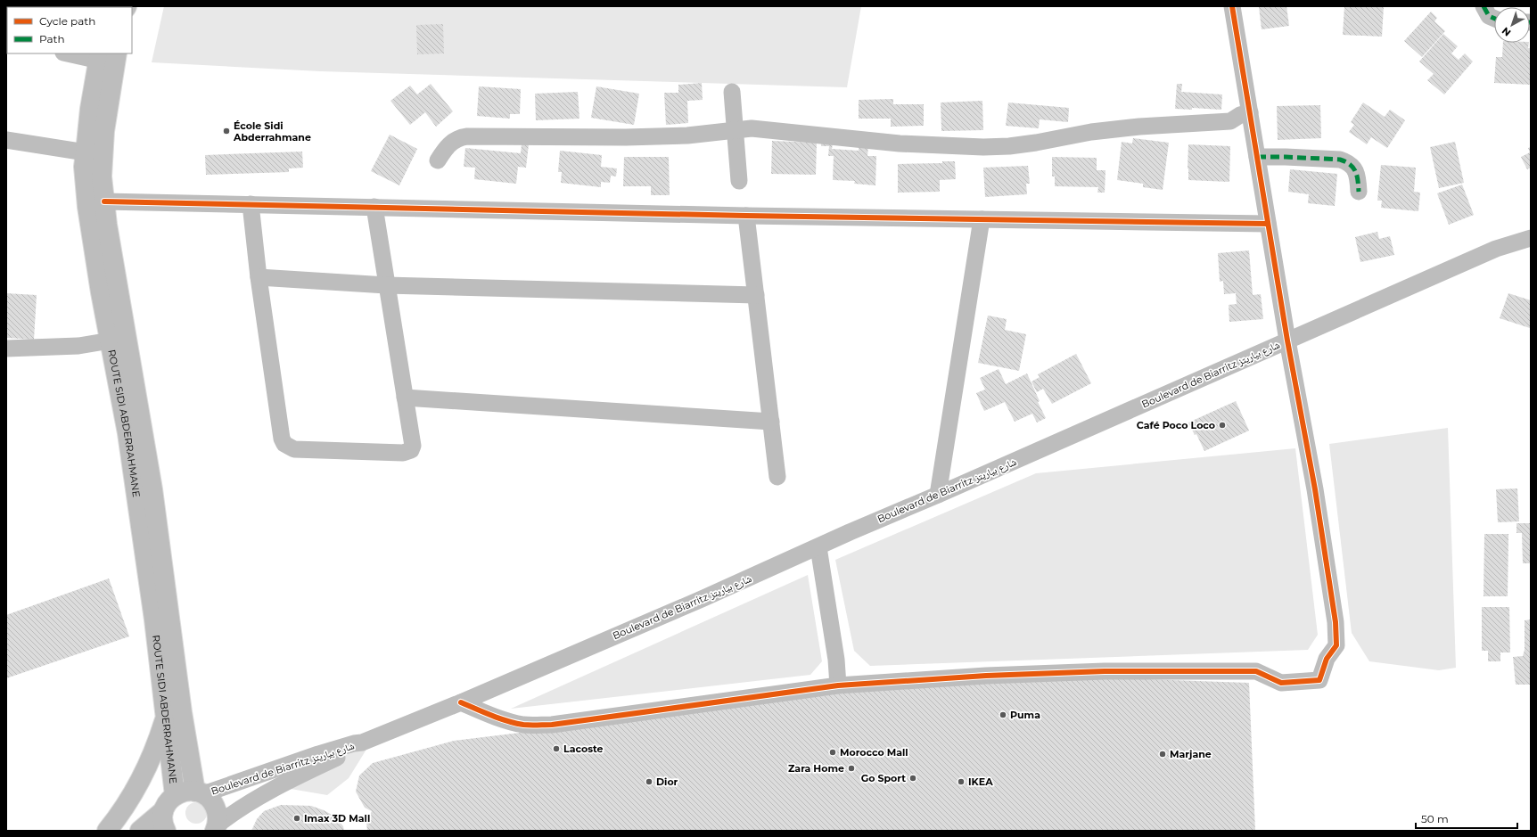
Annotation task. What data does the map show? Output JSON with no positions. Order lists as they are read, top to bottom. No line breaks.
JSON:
{"streets":{"main road":["ROUTE SIDI ABDERRAHMANE"],"street":["Boulevard de Biarritz شارع بياريتز"]},"crossings":[["Boulevard de Biarritz شارع بياريتز","ROUTE SIDI ABDERRAHMANE"]],"places":["École Sidi Abderrahmane","Café Poco Loco","Puma","Lacoste","Morocco Mall","Marjane","Zara Home","Go Sport","Dior","IKEA","Imax 3D Mall"],"legend":["Cycle path","Path"],"scale_bar":"50 m","north":"bottom left"}
